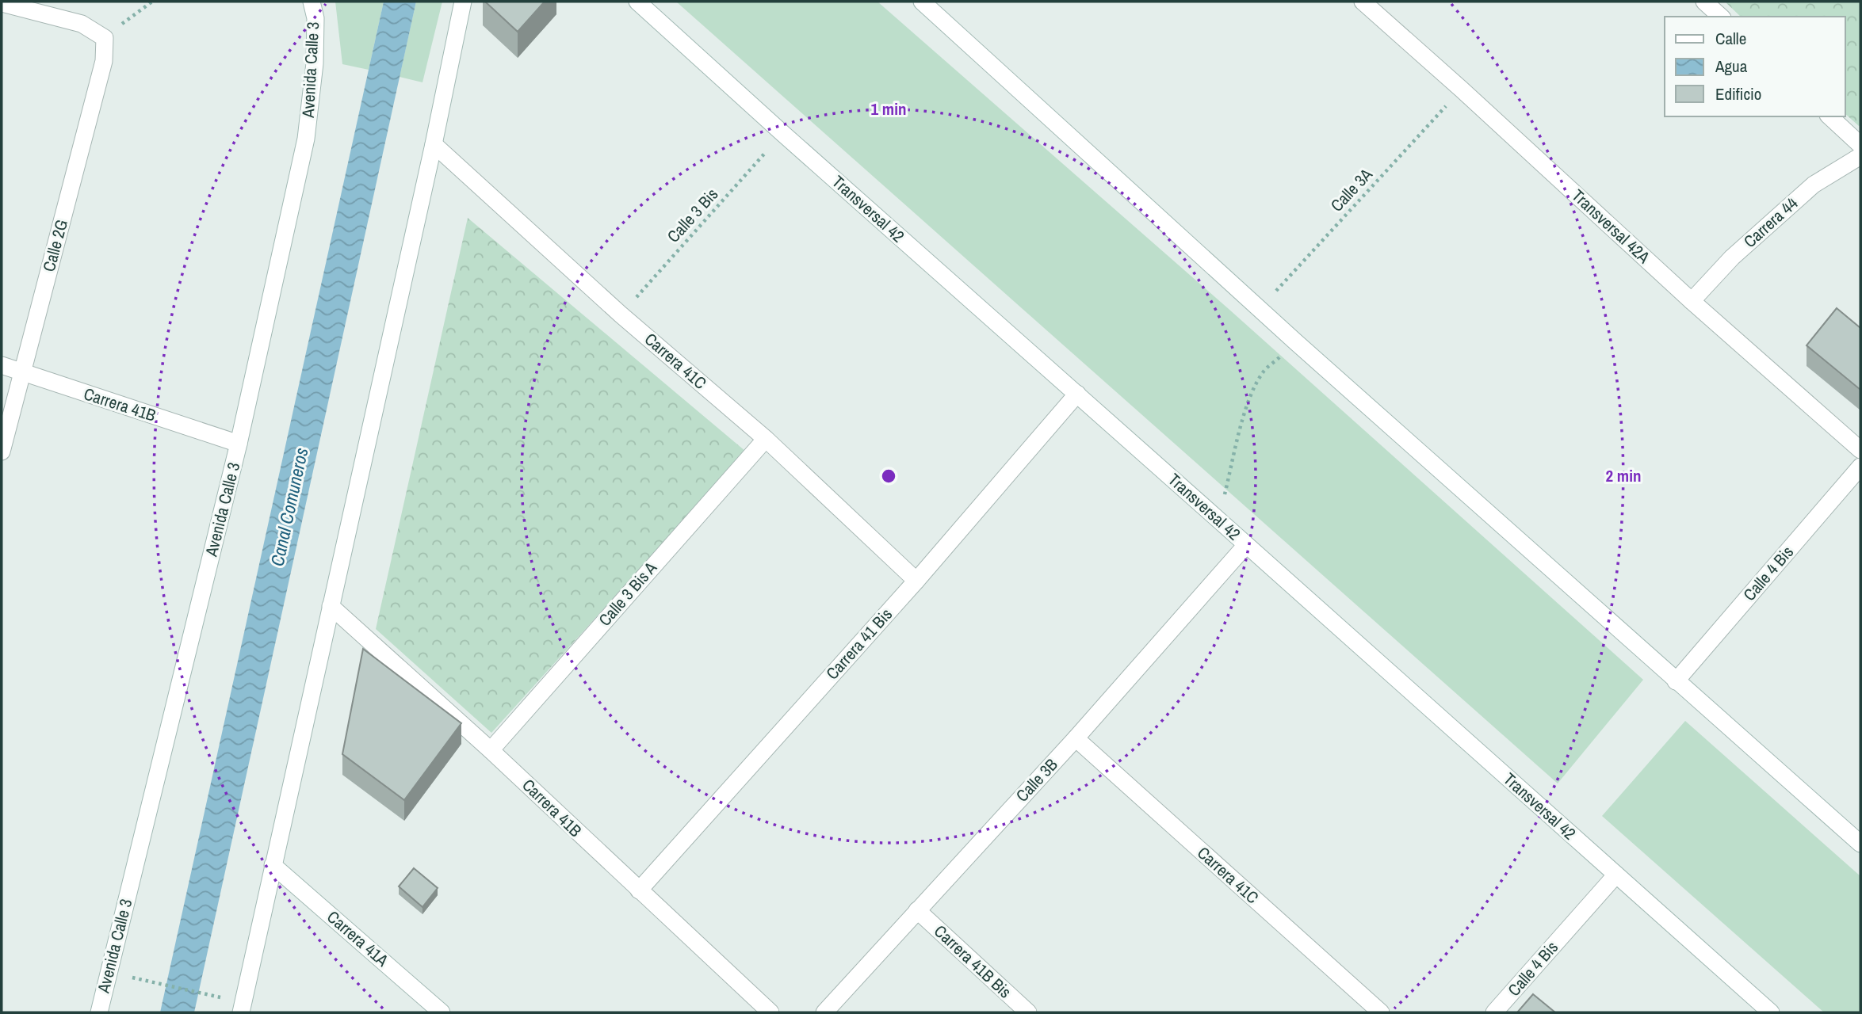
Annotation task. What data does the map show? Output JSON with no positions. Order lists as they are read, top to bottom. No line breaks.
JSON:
{"streets":{"street":["Avenida Calle 3","Transversal 42","Carrera 44","Transversal 42A","Calle 2G","Carrera 41C","Carrera 41B","Calle 4 Bis","Calle 3 Bis A","Carrera 41 Bis","Calle 3B","Carrera 41A","Carrera 41B Bis"],"path":["Calle 3A","Calle 3 Bis"]},"crossings":[["Avenida Calle 3","Carrera 41B"],["Calle 3A","Transversal 42A"],["Transversal 42","Calle 3 Bis"],["Transversal 42","Calle 4 Bis"],["Transversal 42","Carrera 41 Bis"],["Transversal 42","Calle 3B"],["Calle 3 Bis","Carrera 41C"],["Carrera 44","Transversal 42A"],["Calle 2G","Carrera 41B"],["Carrera 41C","Calle 3 Bis A"],["Carrera 41C","Carrera 41 Bis"],["Carrera 41C","Calle 3B"],["Carrera 41B","Calle 3 Bis A"],["Carrera 41B","Carrera 41 Bis"],["Calle 3B","Carrera 41B Bis"]],"water":["Canal Comuneros"],"legend":["Calle","Agua","Edificio"],"rings":["1 min","2 min"]}
